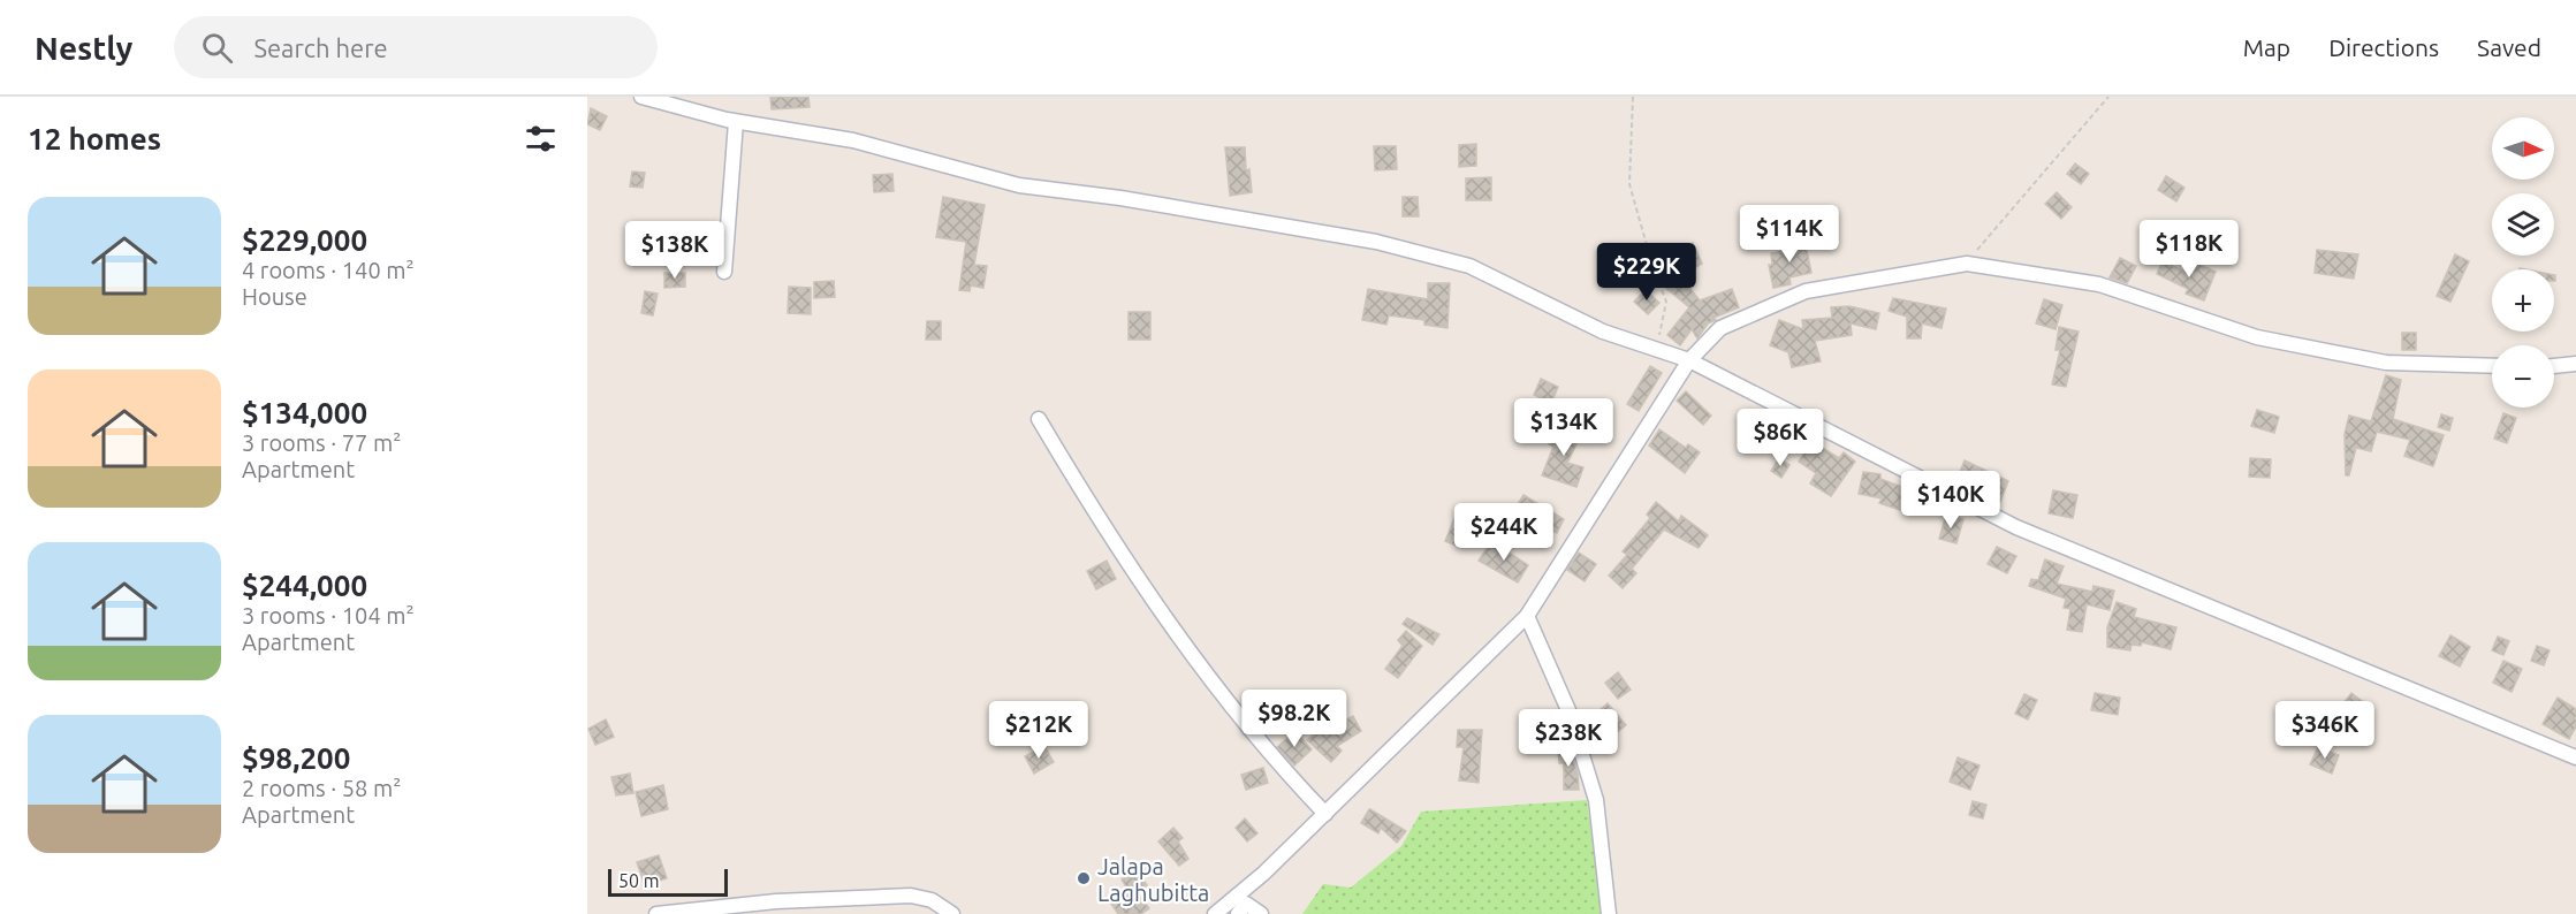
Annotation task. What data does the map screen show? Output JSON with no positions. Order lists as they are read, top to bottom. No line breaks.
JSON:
{"places":["Jalapa Laghubitta"],"scale_bar":"50 m","north":"right","page":{"header":"Nestly","search":"Search here","nav":["Map","Directions","Saved"],"heading":"12 homes","map_buttons":["+","−"],"list":[{"name":"$229,000","note":"4 rooms · 140 m² · House"},{"name":"$134,000","note":"3 rooms · 77 m² · Apartment"},{"name":"$244,000","note":"3 rooms · 104 m² · Apartment"},{"name":"$98,200","note":"2 rooms · 58 m² · Apartment"}],"price":["$114K","$118K","$138K","$229K","$134K","$86K","$140K","$244K","$98.2K","$212K","$346K","$238K"],"scale":"50 m"}}
